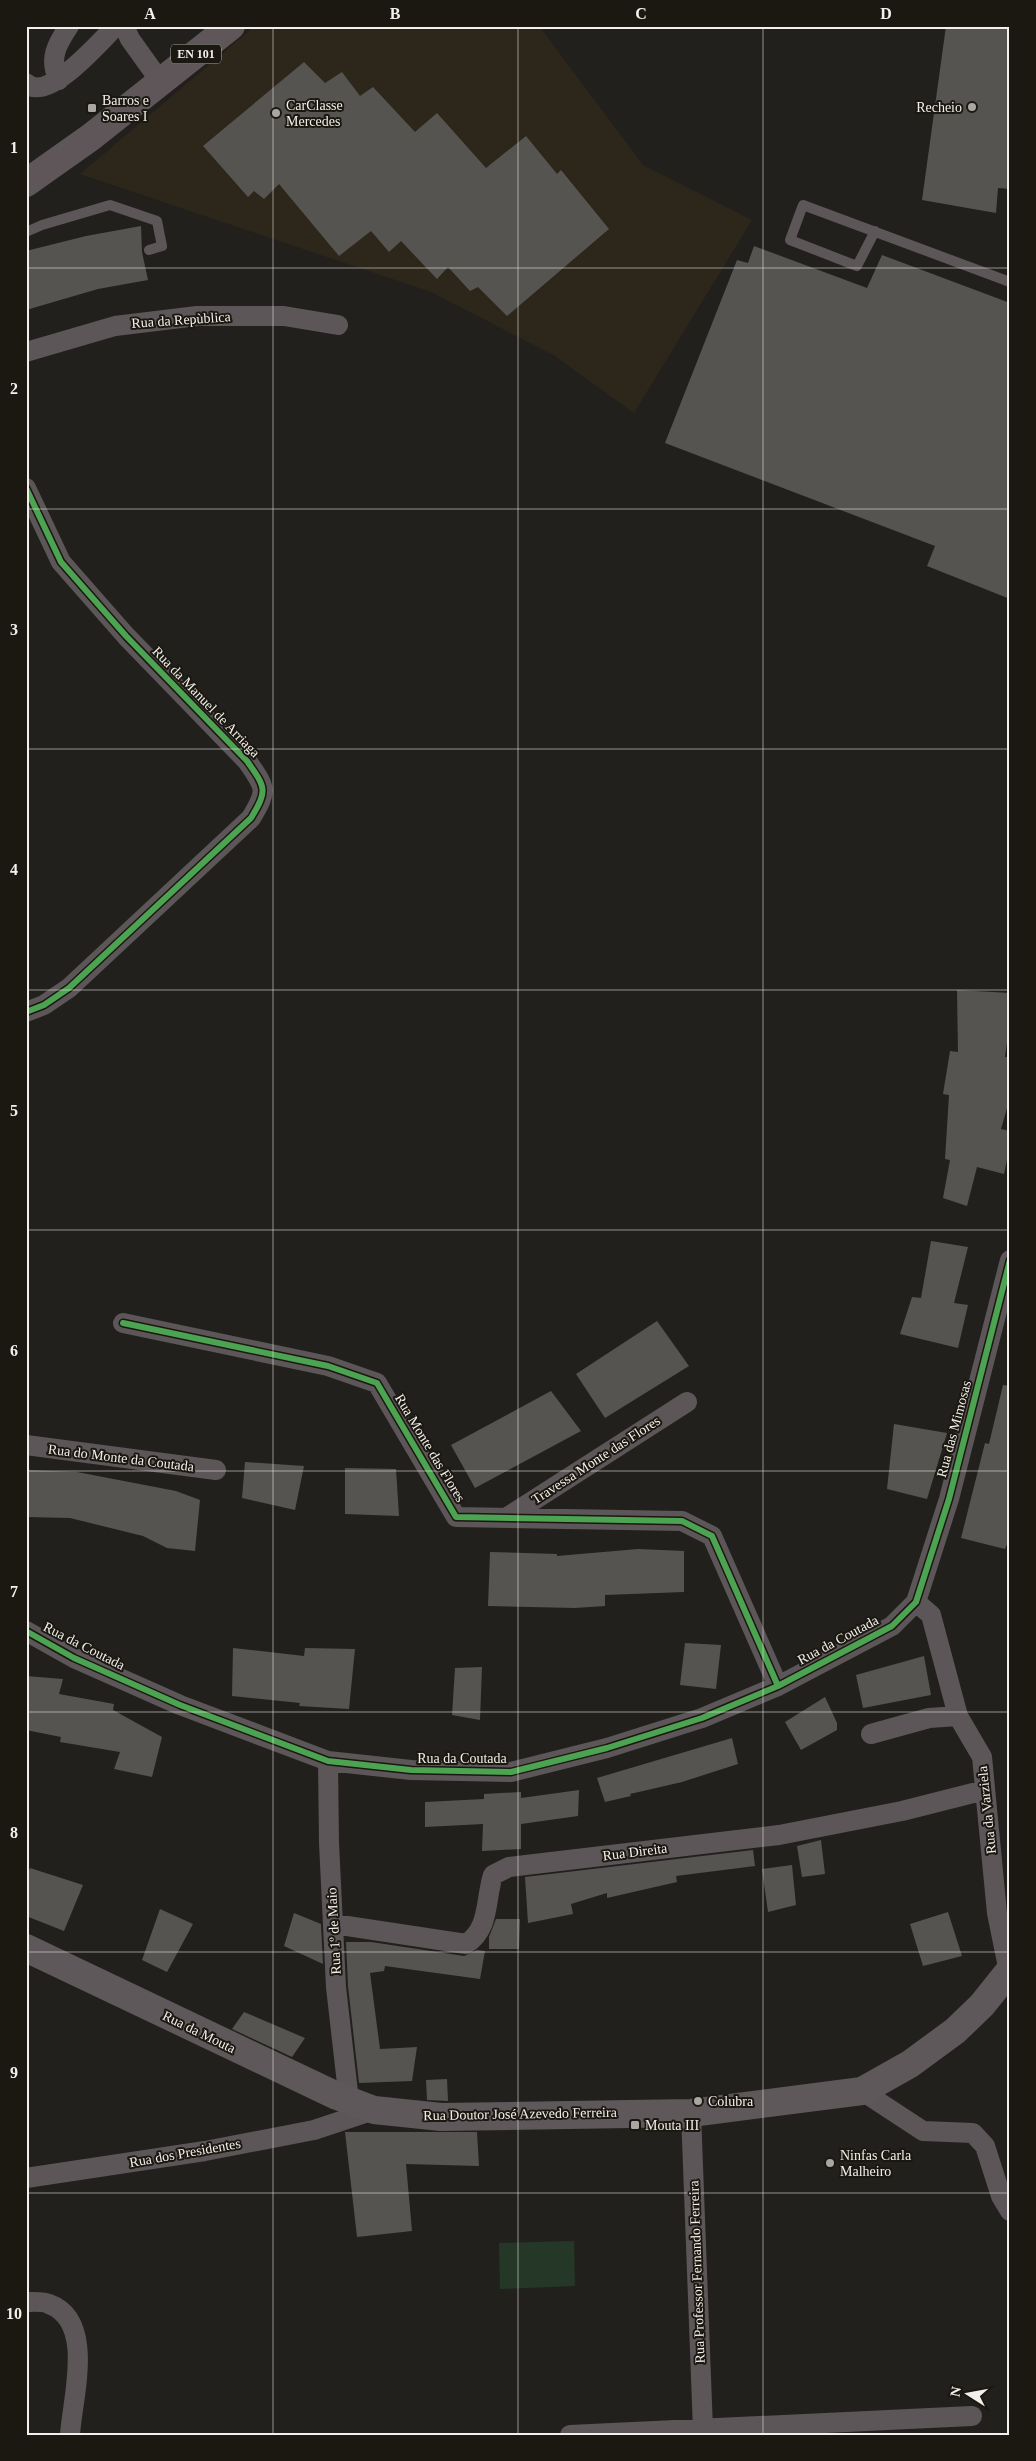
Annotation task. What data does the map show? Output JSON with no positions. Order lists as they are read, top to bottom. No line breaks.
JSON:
{"streets":{"main road":["EN 101","Rua da Mouta","Rua Doutor José Azevedo Ferreira"],"street":["Rua da Repùblica","Rua da Manuel de Arriaga","Rua das Mimosas","Rua Monte das Flores","Rua do Monte da Coutada","Travessa Monte das Flores","Rua da Coutada","Rua da Varziela","Rua Direita","Rua 1º de Maio","Rua dos Presidentes","Rua Professor Fernando Ferreira"]},"crossings":[["Rua das Mimosas","Rua da Coutada"],["Rua das Mimosas","Rua da Varziela"],["Rua Monte das Flores","Travessa Monte das Flores"],["Rua Monte das Flores","Rua da Coutada"],["Rua da Coutada","Rua da Varziela"],["Rua da Coutada","Rua 1º de Maio"],["Rua da Varziela","Rua Direita"],["Rua da Varziela","Rua Doutor José Azevedo Ferreira"],["Rua Direita","Rua 1º de Maio"],["Rua 1º de Maio","Rua da Mouta"],["Rua 1º de Maio","Rua Doutor José Azevedo Ferreira"],["Rua 1º de Maio","Rua dos Presidentes"],["Rua da Mouta","Rua Doutor José Azevedo Ferreira"],["Rua da Mouta","Rua dos Presidentes"],["Rua Doutor José Azevedo Ferreira","Rua dos Presidentes"],["Rua Doutor José Azevedo Ferreira","Rua Professor Fernando Ferreira"]],"places":{"other":["Recheio","CarClasse Mercedes","Colubra","Ninfas Carla Malheiro"],"transit":["Barros e Soares I","Mouta III"]},"north":"left","grid":{"columns":["A","B","C","D"],"rows":["1","2","3","4","5","6","7","8","9","10"]}}
